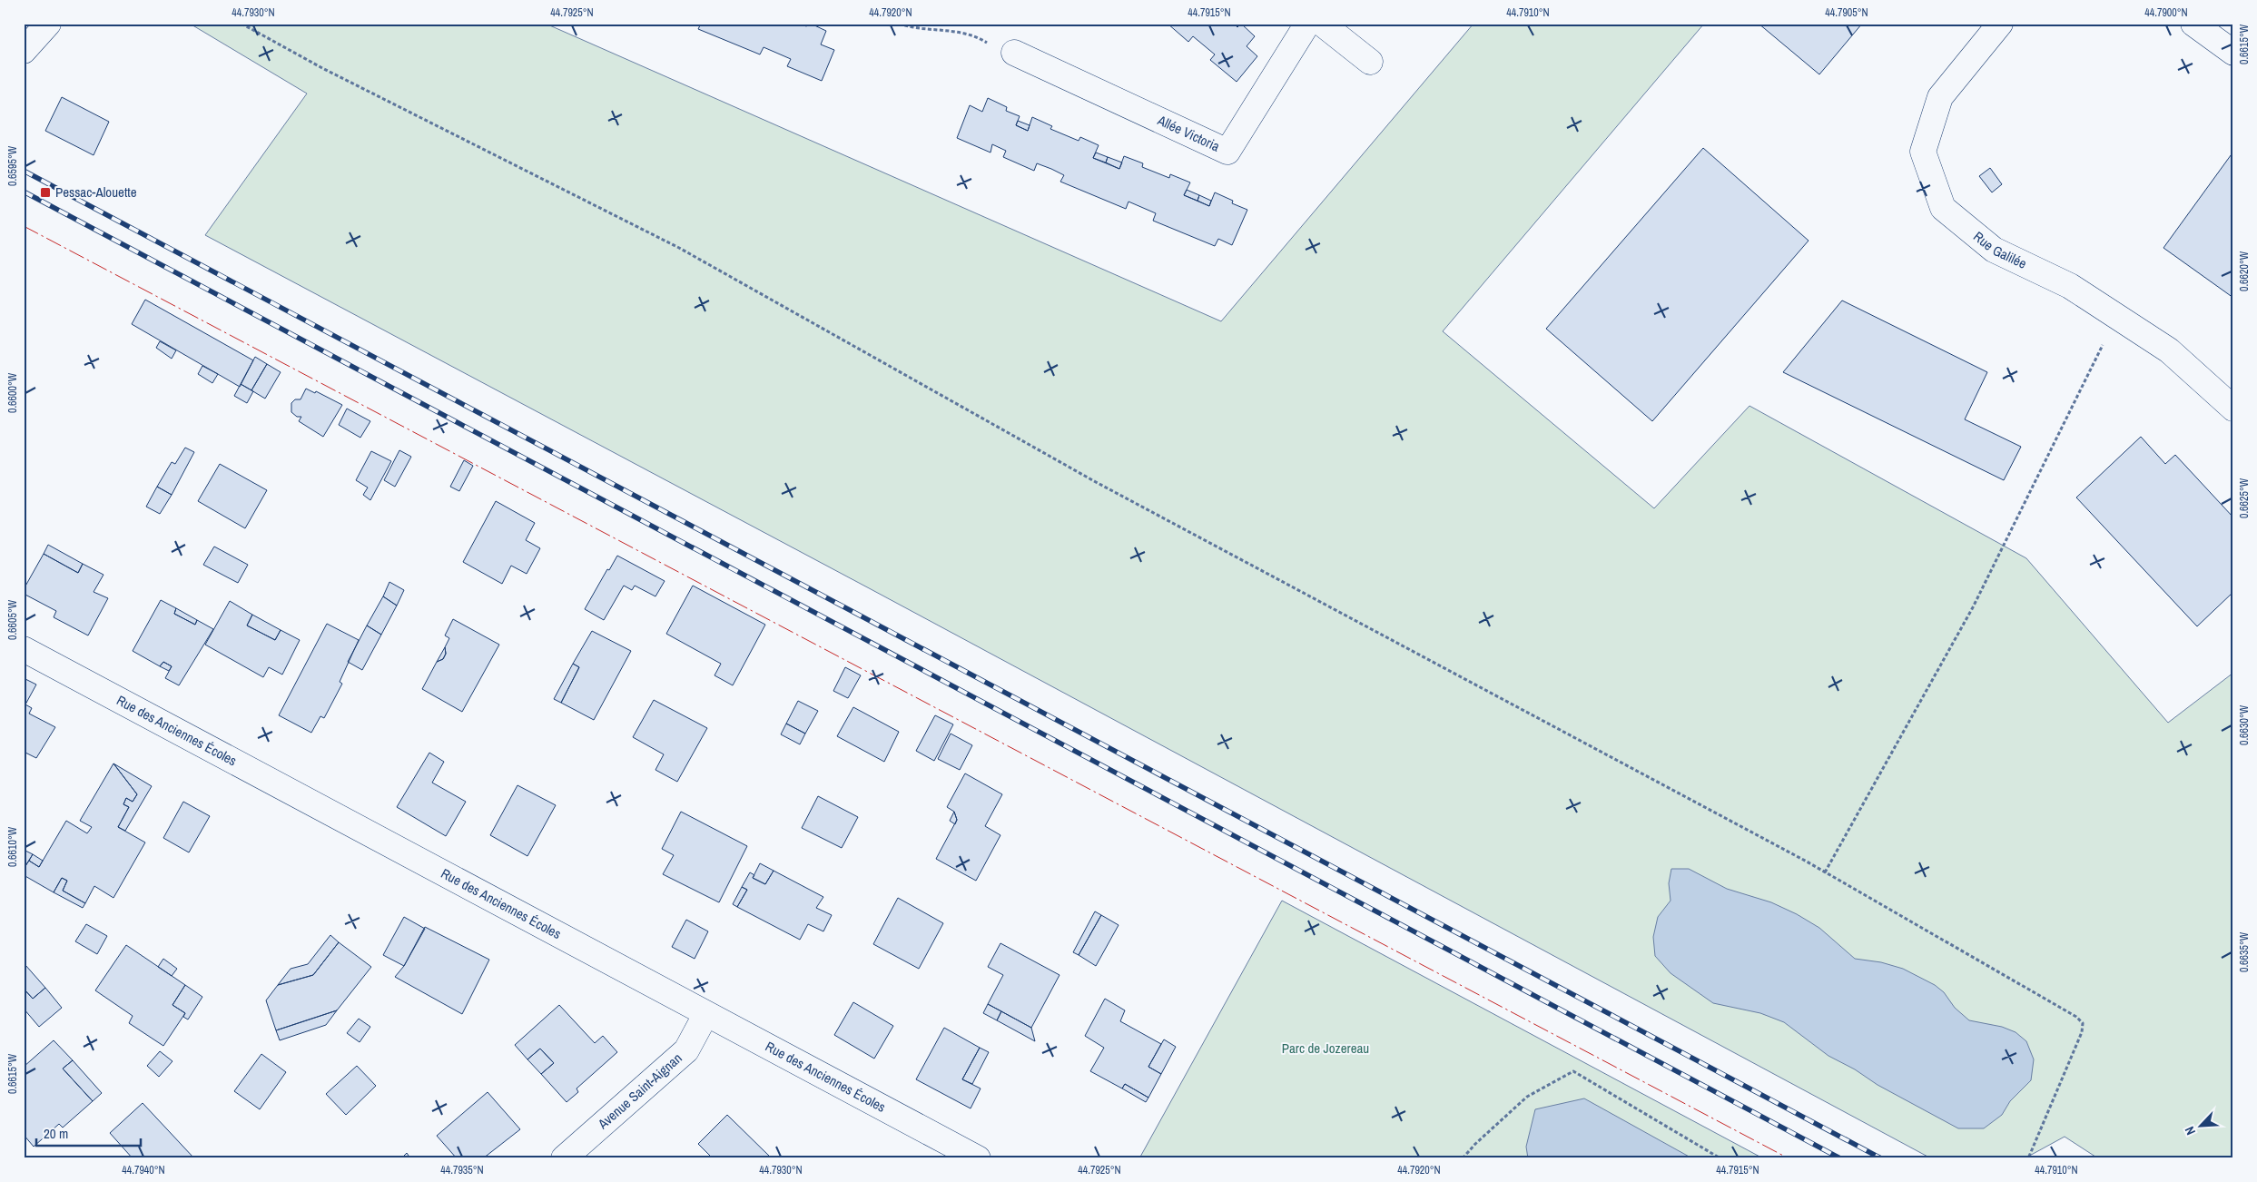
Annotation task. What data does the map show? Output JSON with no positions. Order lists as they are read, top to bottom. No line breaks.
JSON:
{"streets":{"street":["Allée Victoria","Rue Galilée","Rue des Anciennes Écoles","Avenue Saint-Aignan"]},"crossings":[["Rue des Anciennes Écoles","Avenue Saint-Aignan"]],"parks":["Parc de Jozereau"],"places":{"transit":["Pessac-Alouette"]},"scale_bar":"20 m","north":"bottom left","coordinates":["44.7930°N","44.7925°N","44.7920°N","44.7915°N","44.7910°N","44.7905°N","44.7900°N","0.6615°W","0.6595°W","0.6620°W","0.6600°W","0.6625°W","0.6605°W","0.6630°W","0.6610°W","0.6635°W","44.7940°N","44.7935°N"]}
